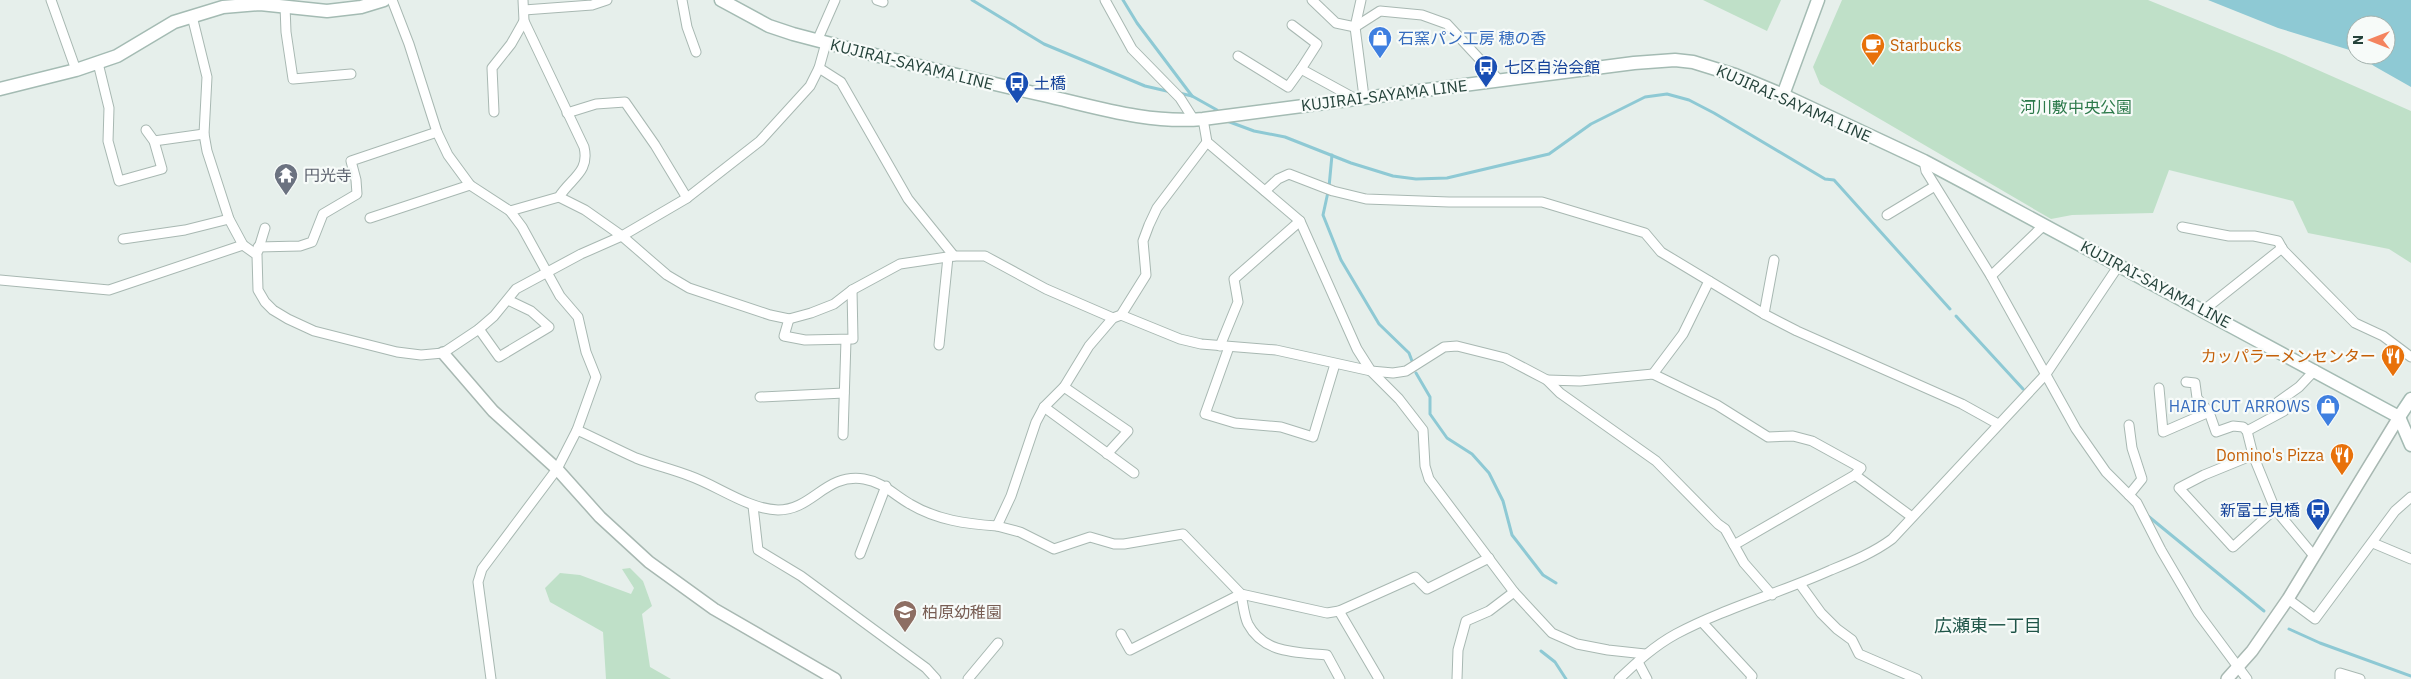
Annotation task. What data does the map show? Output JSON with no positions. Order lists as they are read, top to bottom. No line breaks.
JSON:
{"streets":{"main road":["KUJIRAI-SAYAMA LINE"]},"districts":["広瀬東一丁目"],"parks":["河川敷中央公園"],"places":{"shop":["石窯パン工房 穂の香","HAIR CUT ARROWS"],"cafe":["Starbucks"],"bus stop":["七区自治会館","土橋","新富士見橋"],"temple":["円光寺"],"restaurant":["カッパラーメンセンター","Domino's Pizza"],"school or university":["柏原幼稚園"]},"north":"left"}
